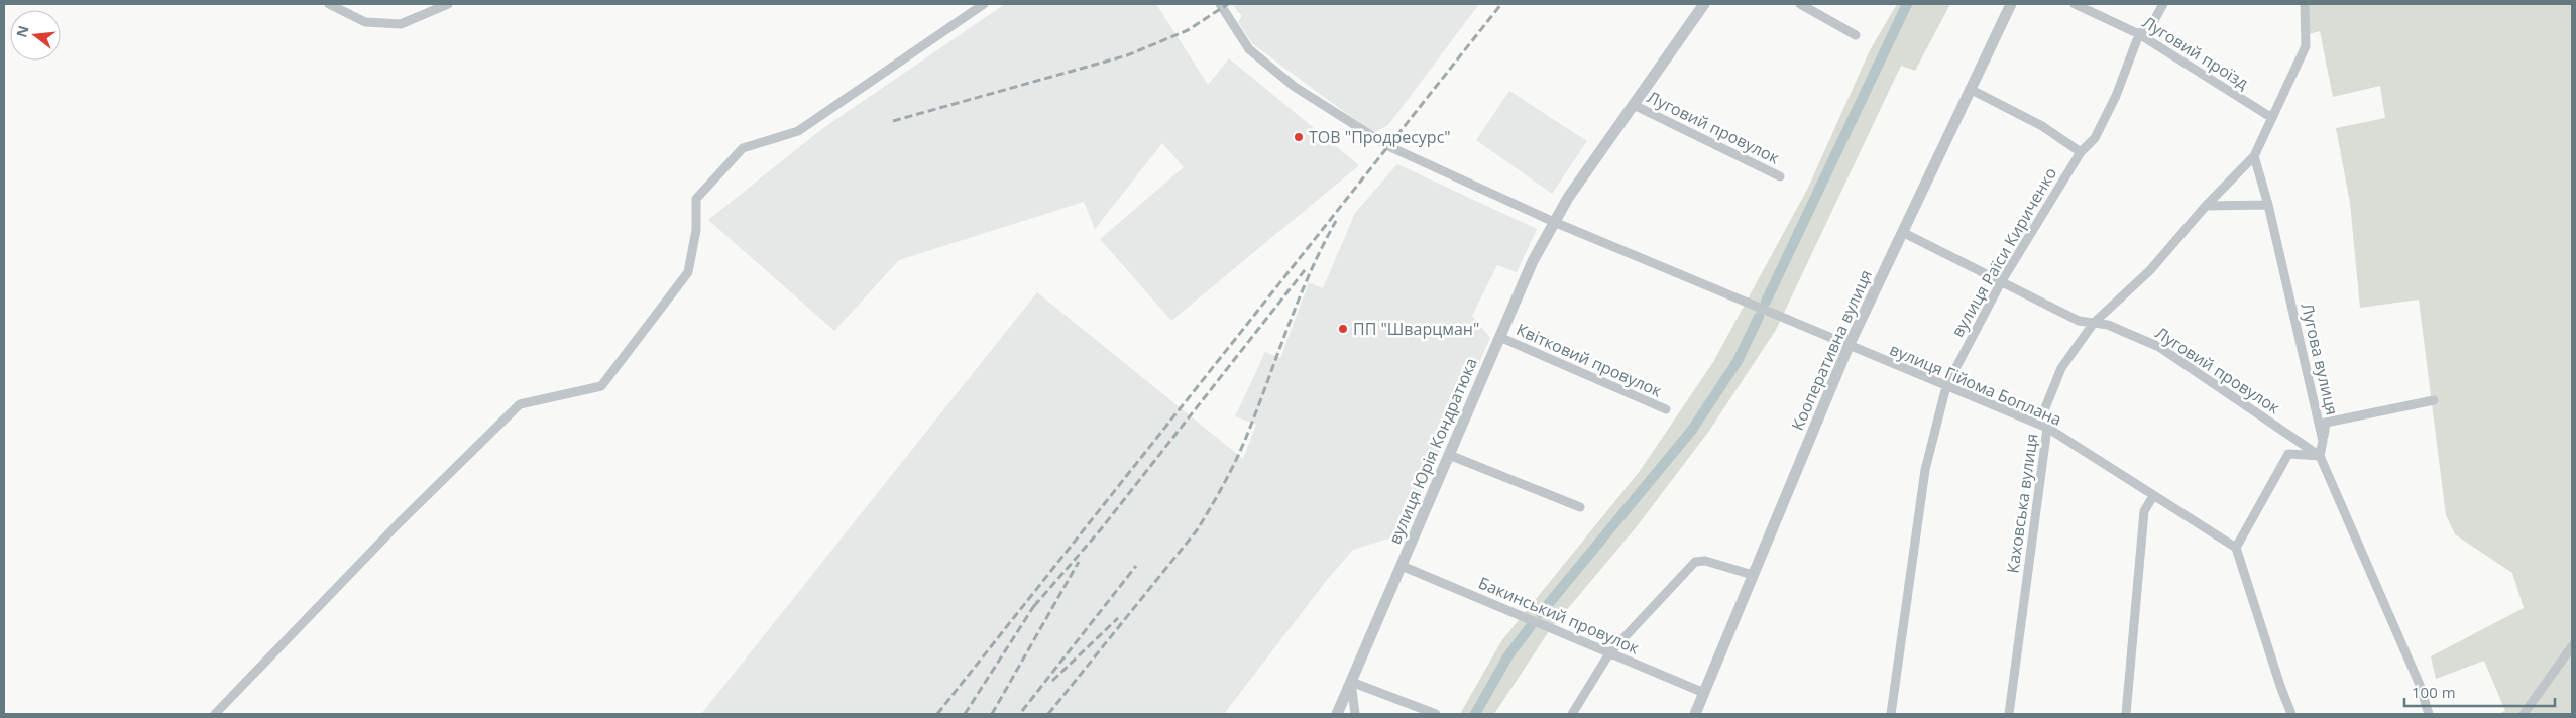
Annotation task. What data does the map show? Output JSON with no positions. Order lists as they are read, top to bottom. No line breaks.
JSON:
{"streets":{"street":["Луговий проїзд","Луговий провулок","вулиця Раїси Кириченко","Кооперативна вулиця","Лугова вулиця","Квітковий провулок","вулиця Гійома Боплана","вулиця Юрія Кондратюка","Каховська вулиця","Бакинський провулок"]},"crossings":[["Луговий проїзд","вулиця Раїси Кириченко"],["Луговий провулок","вулиця Раїси Кириченко"],["Луговий провулок","Кооперативна вулиця"],["Луговий провулок","Лугова вулиця"],["Луговий провулок","вулиця Юрія Кондратюка"],["Луговий провулок","Каховська вулиця"],["вулиця Раїси Кириченко","вулиця Гійома Боплана"],["Кооперативна вулиця","вулиця Гійома Боплана"],["Кооперативна вулиця","Бакинський провулок"],["Лугова вулиця","Каховська вулиця"],["Квітковий провулок","вулиця Юрія Кондратюка"],["вулиця Гійома Боплана","вулиця Юрія Кондратюка"],["вулиця Гійома Боплана","Каховська вулиця"],["вулиця Юрія Кондратюка","Бакинський провулок"]],"places":["ТОВ \"Продресурс\"","ПП \"Шварцман\""],"scale_bar":"100 m","north":"left"}
